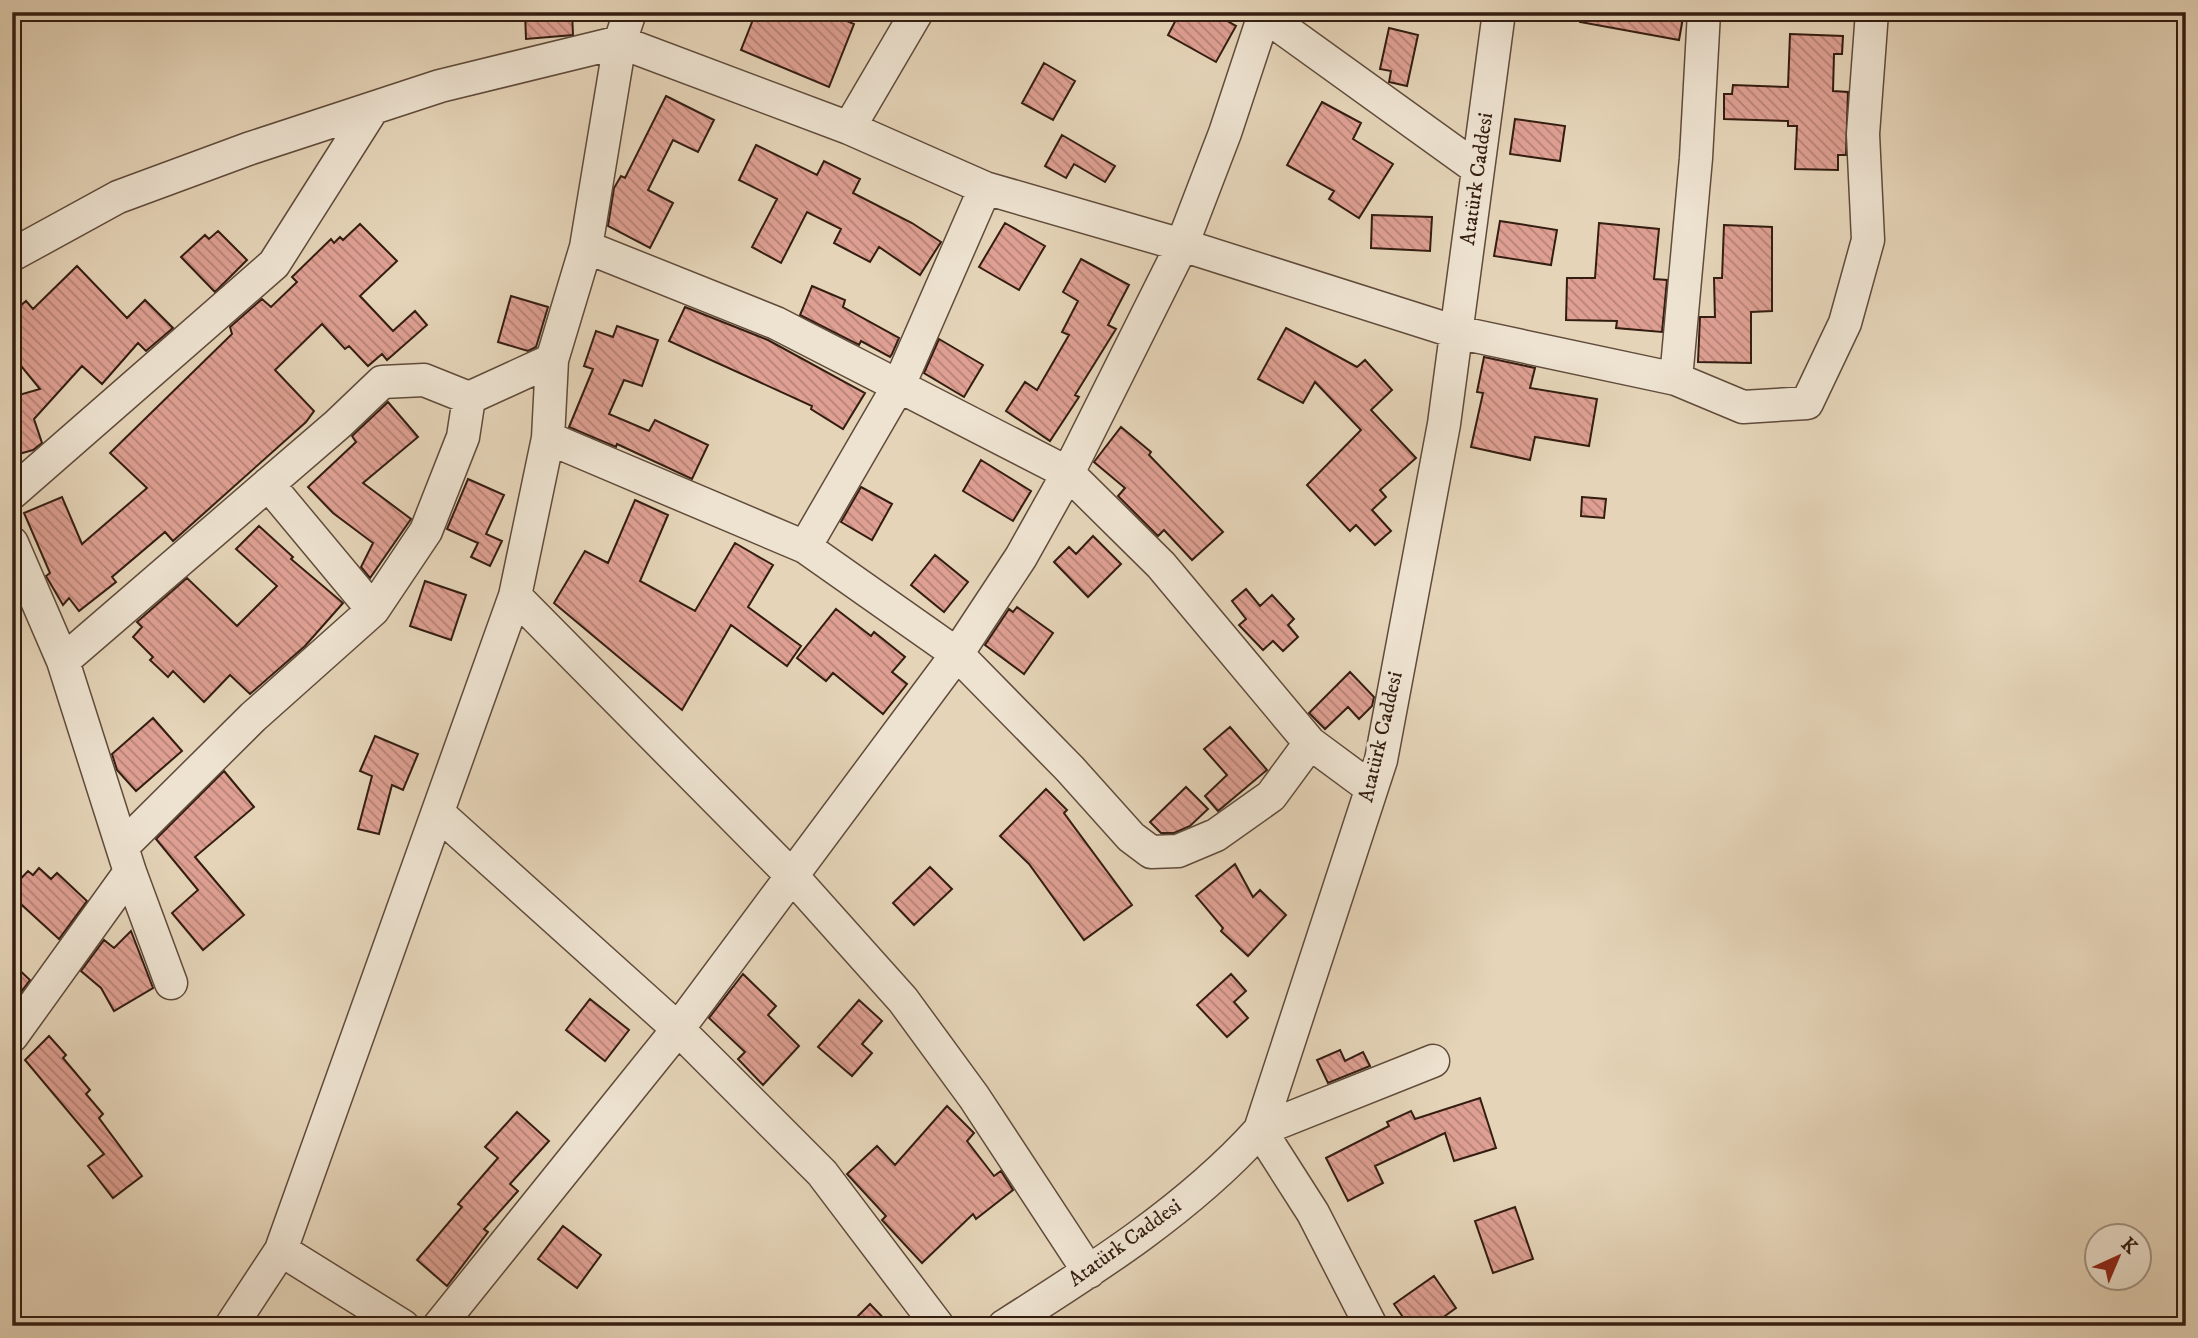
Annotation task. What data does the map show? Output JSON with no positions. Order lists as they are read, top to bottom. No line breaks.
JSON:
{"streets":{"street":["Atatürk Caddesi"]},"north":"top right"}
